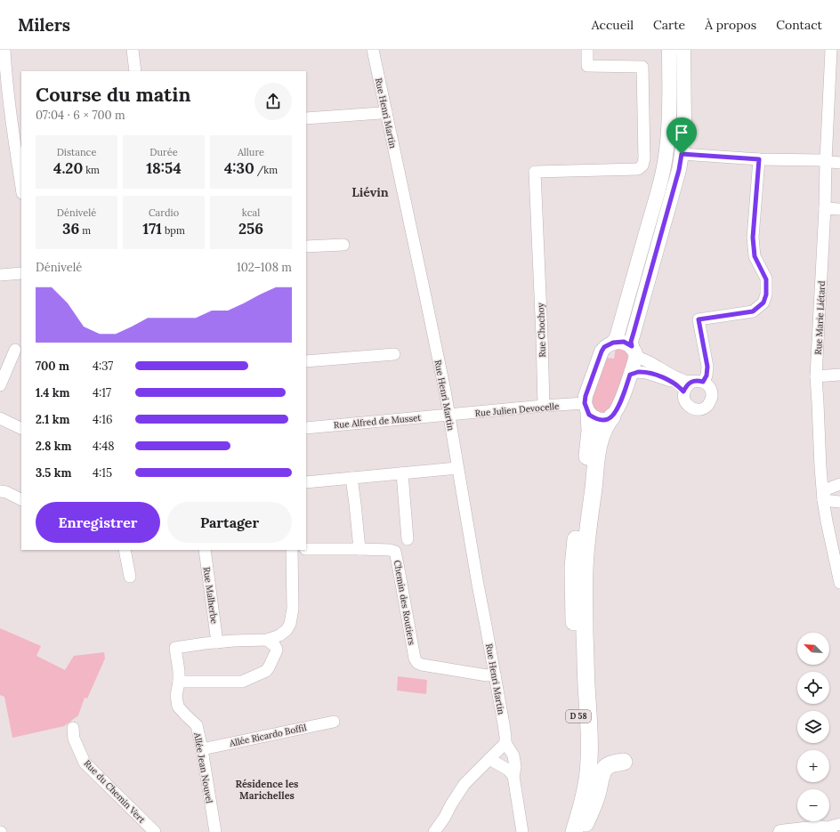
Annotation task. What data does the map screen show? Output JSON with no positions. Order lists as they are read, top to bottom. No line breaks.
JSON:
{"streets":{"highway":["D 58"],"street":["Rue Henri Martin","Rue Marie Liétard","Rue Chochoy","Rue Julien Devocelle","Rue Alfred de Musset","Rue Malherbe","Chemin des Routiers","Allée Ricardo Boffil","Allée Jean Nouvel","Rue du Chemin Vert"]},"crossings":[["Rue Henri Martin","Rue Julien Devocelle"],["Rue Henri Martin","Rue Alfred de Musset"],["Rue Henri Martin","Chemin des Routiers"],["Rue Chochoy","Rue Julien Devocelle"],["Rue Julien Devocelle","Rue Alfred de Musset"],["Rue Julien Devocelle","D 58"],["Rue Malherbe","Allée Jean Nouvel"],["Allée Ricardo Boffil","Allée Jean Nouvel"]],"districts":["Liévin","Résidence les Marichelles"],"north":"top left","page":{"header":"Milers","nav":["Accueil","Carte","À propos","Contact"],"heading":["Course du matin","07:04 · 6 × 700 m"],"stats":[["Distance","4.20 km"],["Durée","18:54"],["Allure","4:30 /km"],["Dénivelé","36 m"],["Cardio","171 bpm"],["kcal","256"]],"chart":["Dénivelé","102–108 m"],"list":[{"name":"700 m","note":"4:37"},{"name":"1.4 km","note":"4:17"},{"name":"2.1 km","note":"4:16"},{"name":"2.8 km","note":"4:48"},{"name":"3.5 km","note":"4:15"}],"buttons":["Enregistrer","Partager"],"map_buttons":["+","−"]}}
